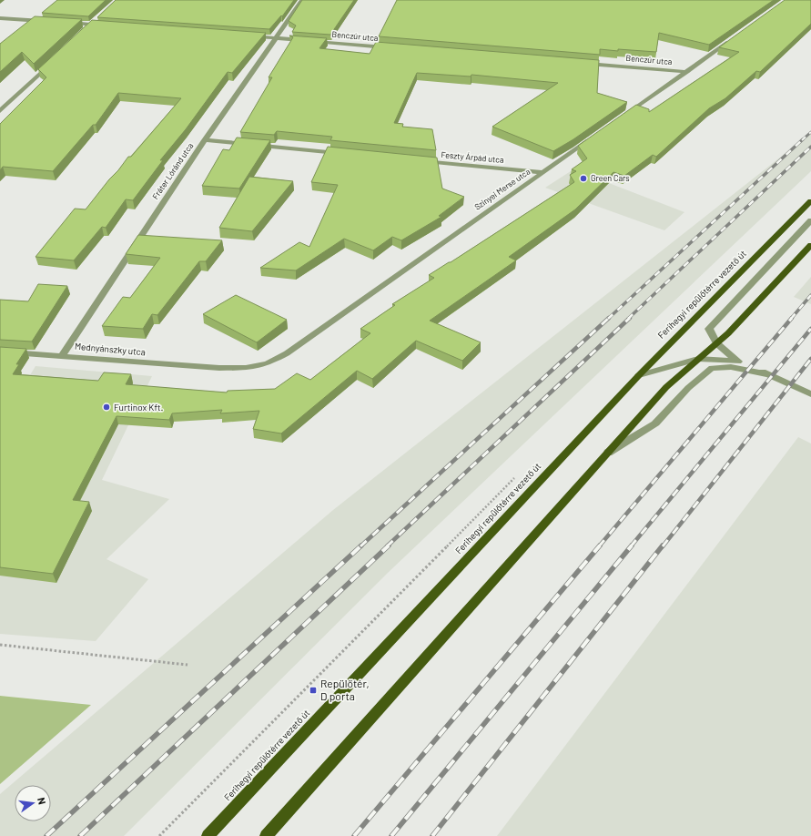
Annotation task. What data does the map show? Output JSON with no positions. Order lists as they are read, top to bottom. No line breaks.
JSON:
{"streets":{"main road":["Ferihegyi repülőtérre vezető út"],"street":["Benczúr utca","Feszty Árpád utca","Fráter Lóránd utca","Szinyei Merse utca","Mednyánszky utca"]},"crossings":[["Feszty Árpád utca","Szinyei Merse utca"],["Fráter Lóránd utca","Mednyánszky utca"],["Szinyei Merse utca","Mednyánszky utca"]],"places":{"other":["Green Cars","Furtinox Kft."],"transit":["Repülőtér, D porta"]},"north":"right"}
